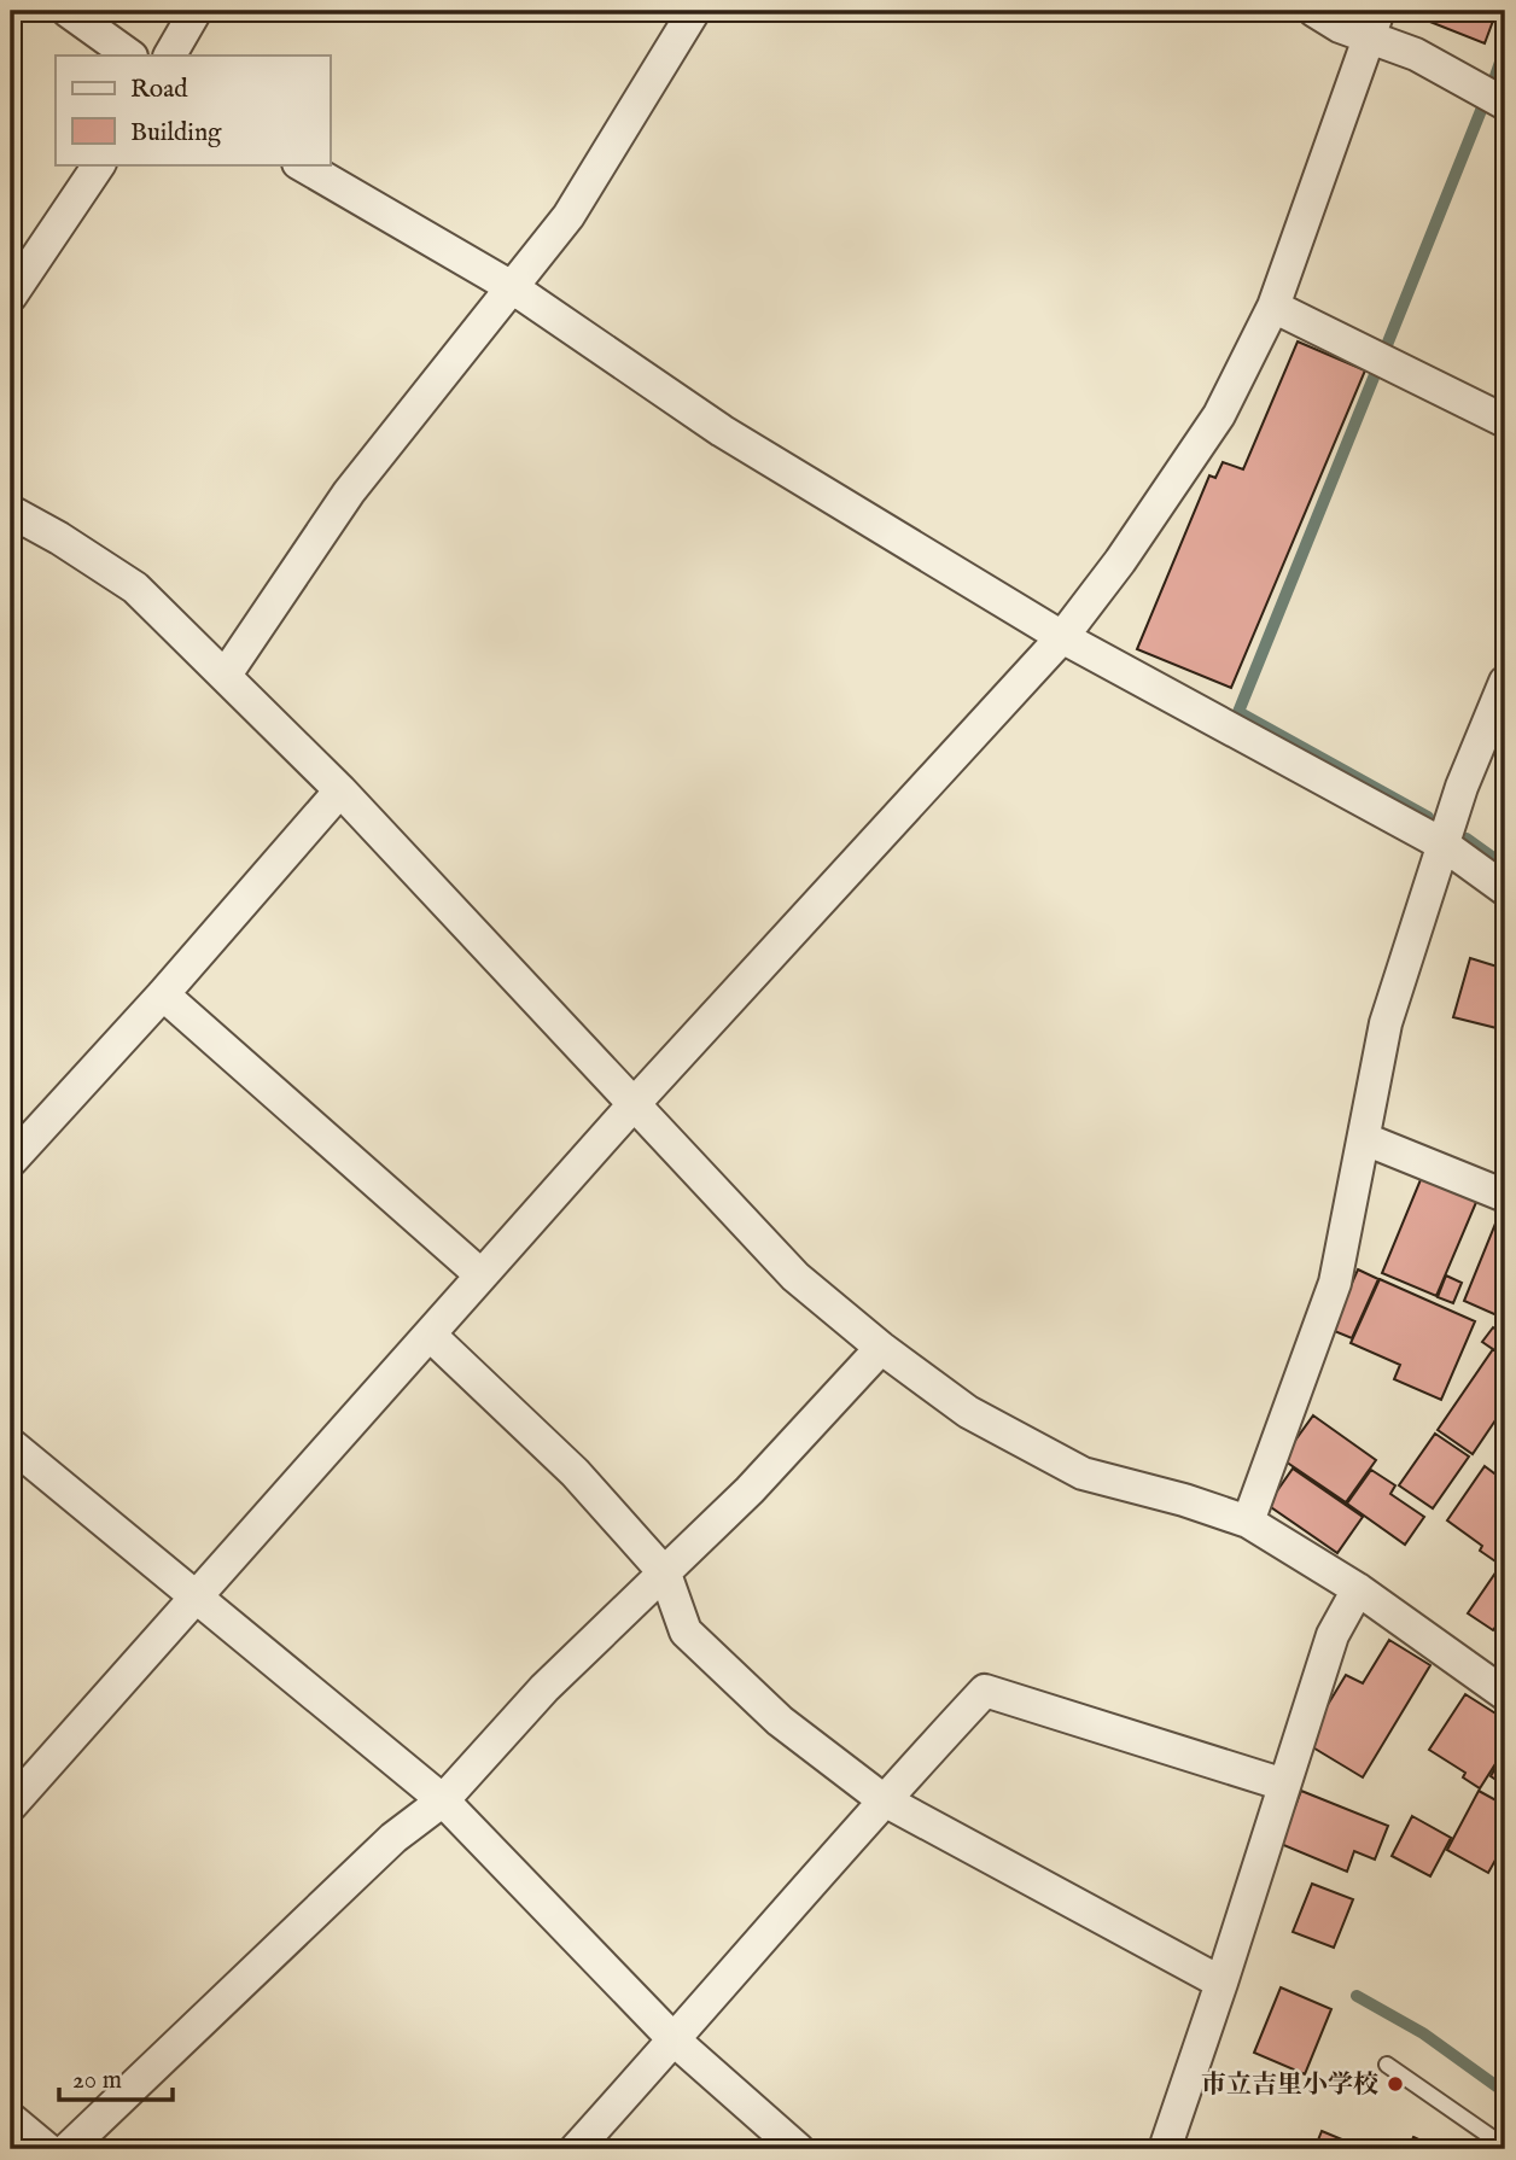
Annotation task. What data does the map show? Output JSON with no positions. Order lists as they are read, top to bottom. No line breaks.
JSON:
{"places":["市立吉里小学校"],"legend":["Road","Building"],"scale_bar":"20 m"}
